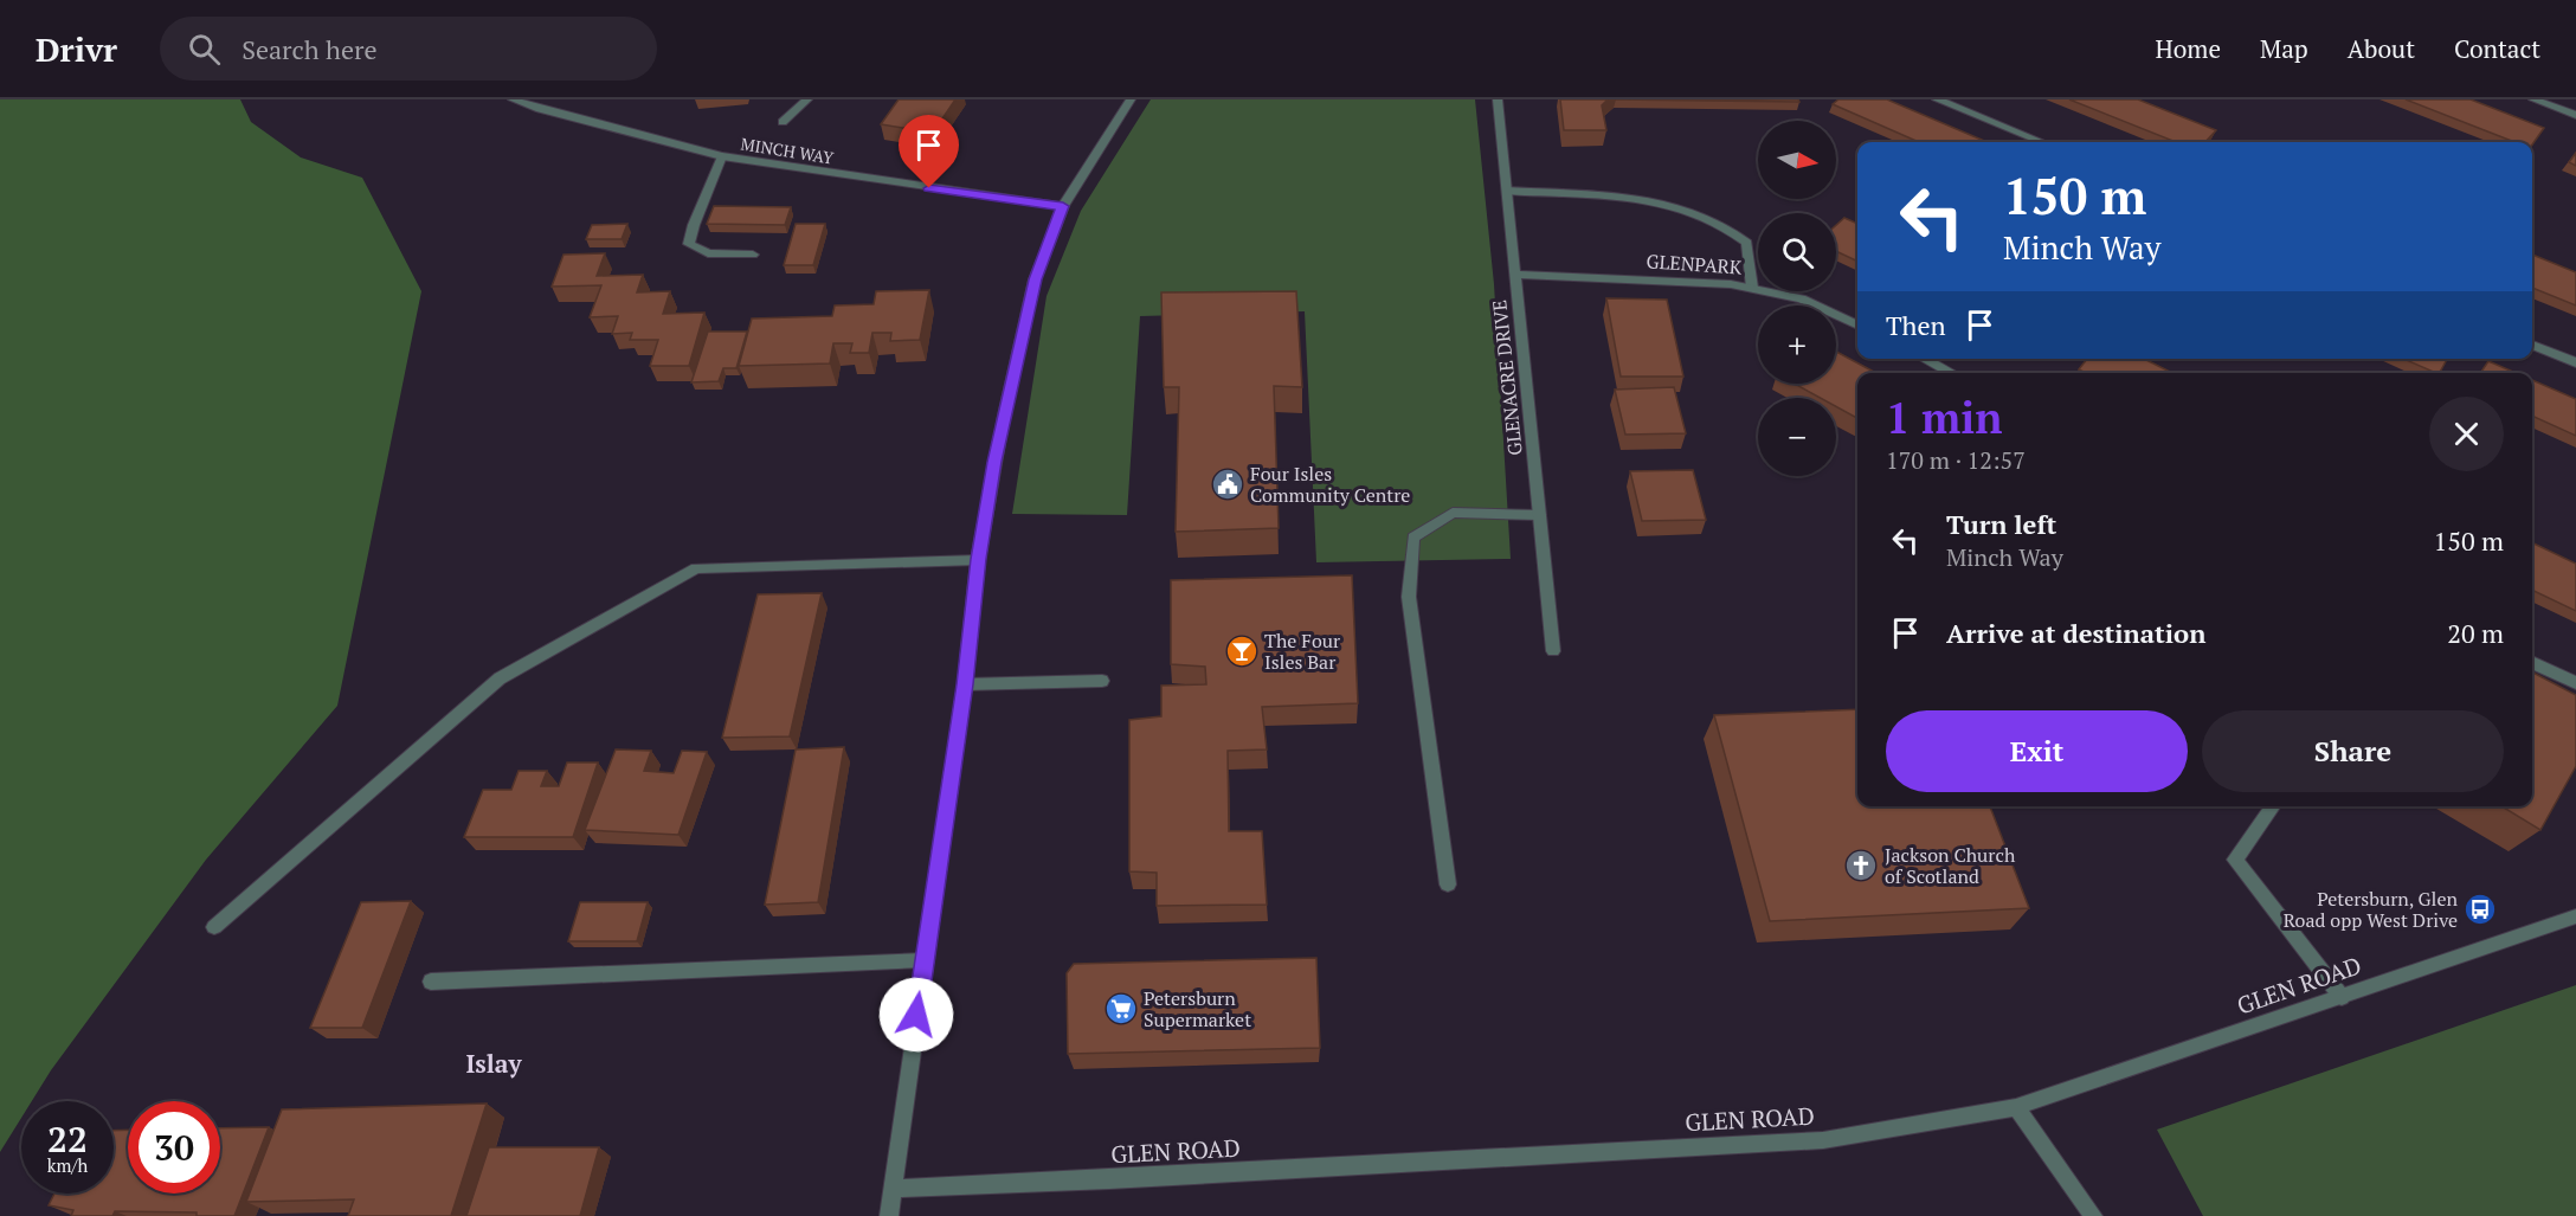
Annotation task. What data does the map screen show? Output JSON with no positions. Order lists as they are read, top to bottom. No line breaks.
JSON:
{"streets":{"street":["MINCH WAY","GLENPARK","GLENACRE DRIVE","GLEN ROAD"]},"crossings":[["GLENPARK","GLENACRE DRIVE"]],"districts":["Islay"],"places":{"public building":["Four Isles Community Centre"],"bar":["The Four Isles Bar"],"church":["Jackson Church of Scotland"],"bus stop":["Petersburn, Glen Road opp West Drive"],"supermarket":["Petersburn Supermarket"]},"north":"right","page":{"header":"Drivr","search":"Search here","nav":["Home","Map","About","Contact"],"map_buttons":["+","−"],"turn":["150 m","Minch Way"],"then":"Then","heading":["1 min","170 m · 12:57"],"list":[{"name":"Turn left","note":"Minch Way","value":"150 m"},{"name":"Arrive at destination","value":"20 m"}],"buttons":["Exit","Share"],"speed":"22 km/h","limit":"30"}}
